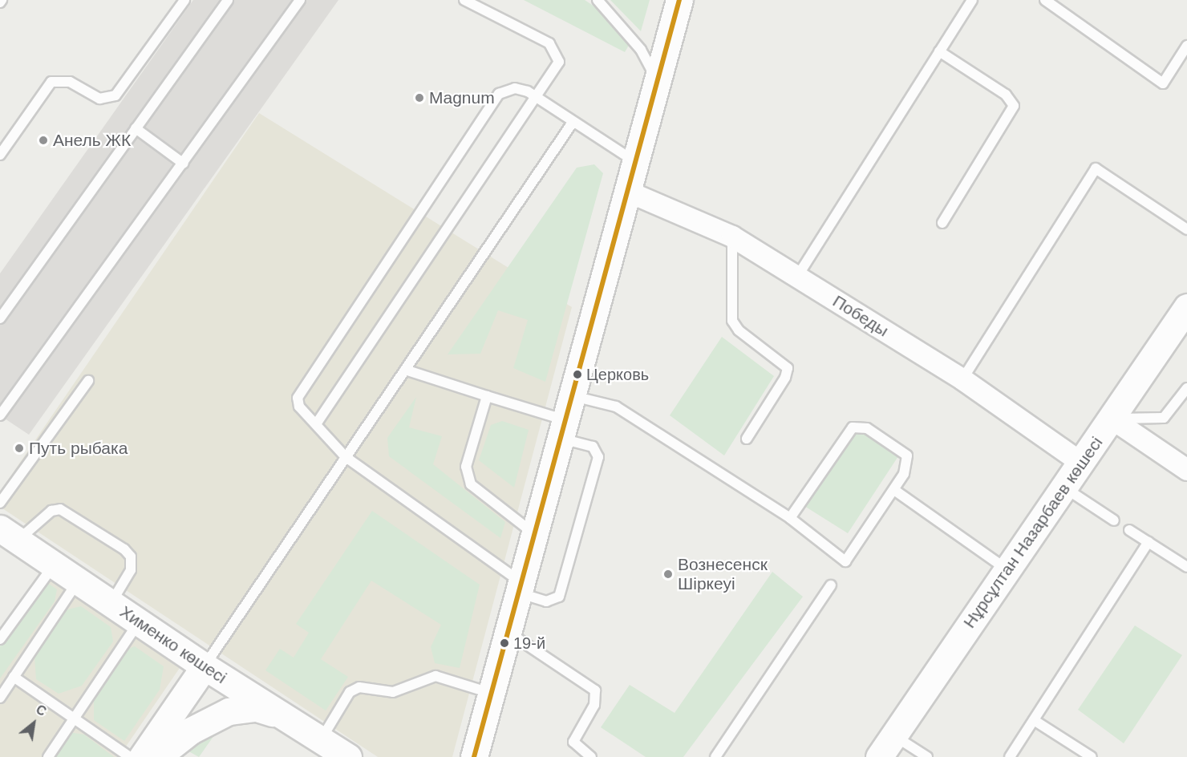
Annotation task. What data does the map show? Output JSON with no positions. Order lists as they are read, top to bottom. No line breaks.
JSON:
{"streets":{"main road":["Нұрсұлтан Назарбаев көшесі","Хименко көшесі"],"street":["Победы"]},"crossings":[["Победы","Нұрсұлтан Назарбаев көшесі"]],"places":["Magnum","Анель ЖК","Церковь","Путь рыбака","Вознесенск Шіркеуі","19-й"],"north":"top right"}
